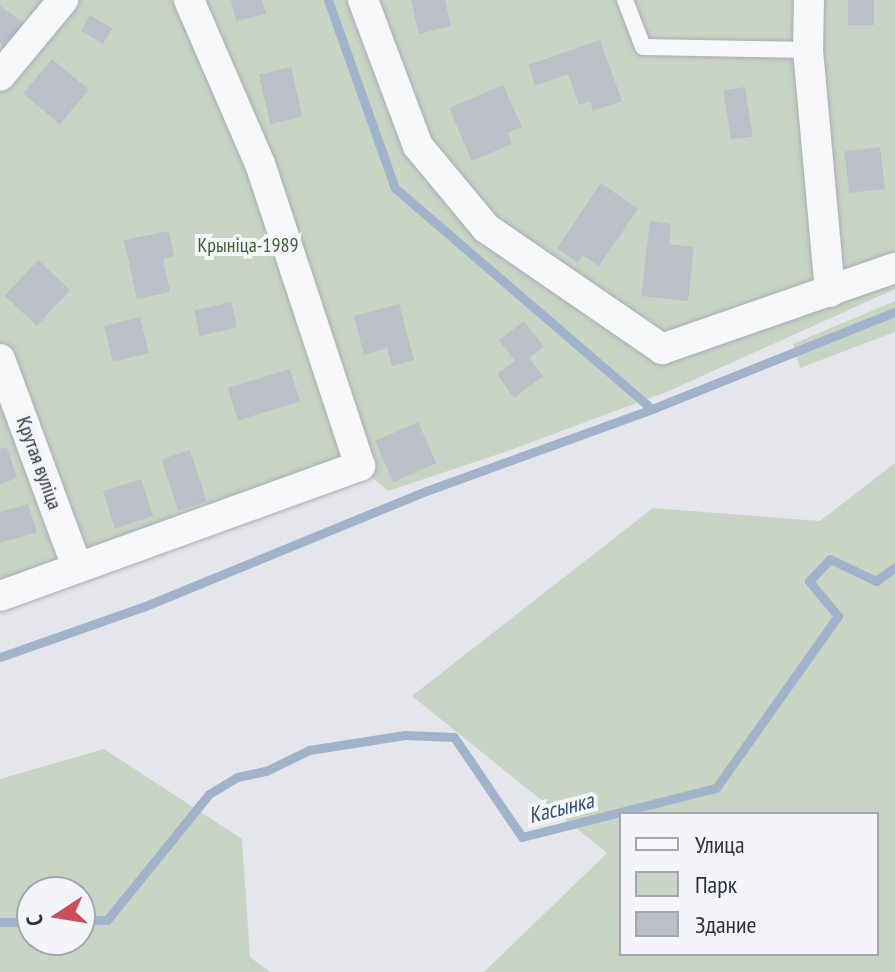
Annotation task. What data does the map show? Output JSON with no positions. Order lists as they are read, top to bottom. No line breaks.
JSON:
{"streets":{"street":["Крутая вуліца"]},"water":["Касынка"],"parks":["Крыніца-1989"],"legend":["Улица","Парк","Здание"],"north":"left"}
